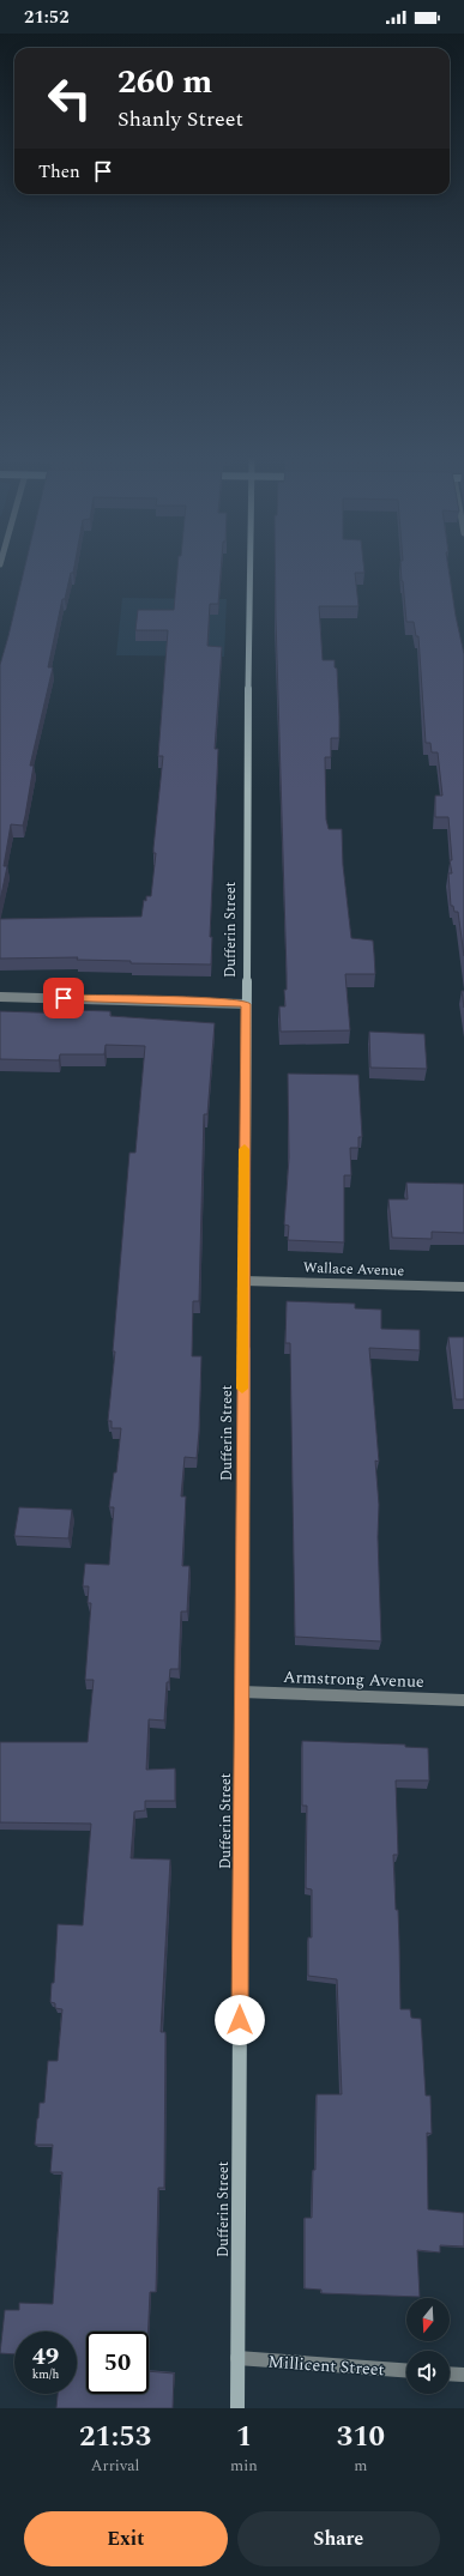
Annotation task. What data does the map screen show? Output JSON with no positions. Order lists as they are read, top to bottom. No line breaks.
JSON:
{"streets":{"main road":["Dufferin Street"],"street":["Wallace Avenue","Armstrong Avenue","Millicent Street"]},"crossings":[["Dufferin Street","Wallace Avenue"],["Dufferin Street","Armstrong Avenue"],["Dufferin Street","Millicent Street"]],"north":"bottom","page":{"status":"21:52","turn":["260 m","Shanly Street"],"then":"Then","speed":"49 km/h","limit":"50","eta":["21:53","Arrival","1","min","310","m"],"buttons":["Exit","Share"]}}
